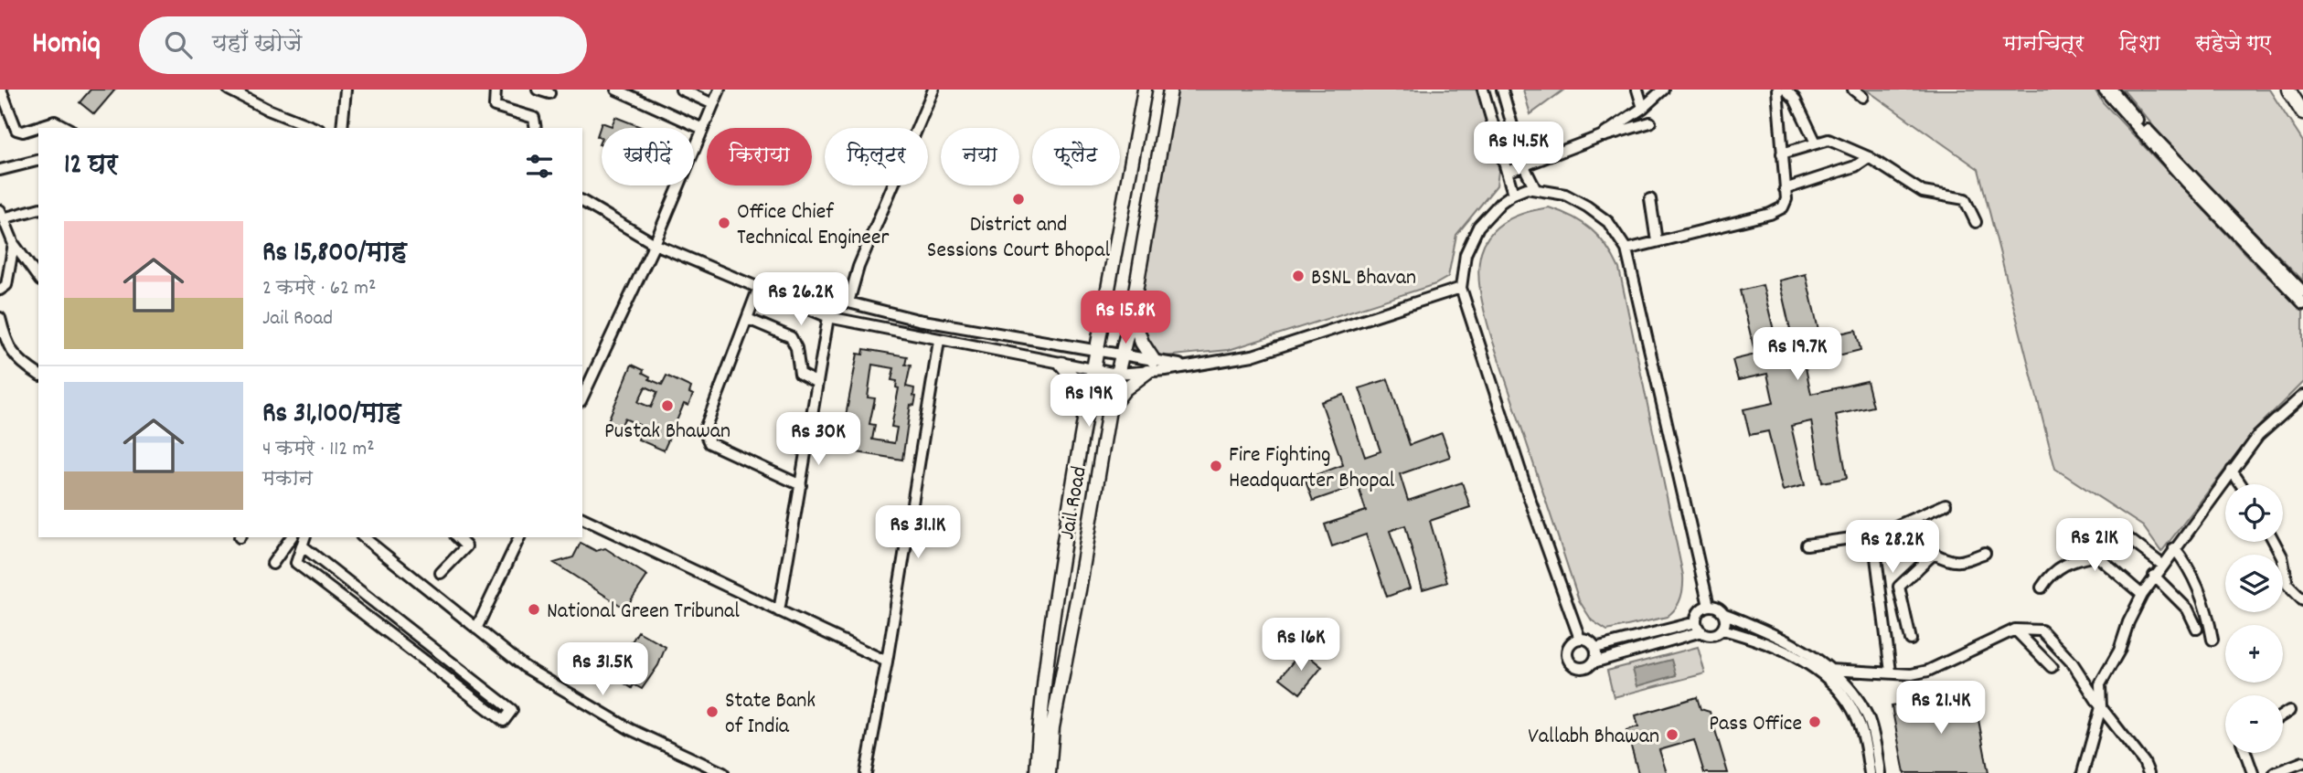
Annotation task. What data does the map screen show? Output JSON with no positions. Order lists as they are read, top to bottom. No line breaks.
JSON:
{"streets":{"main road":["Jail Road"]},"places":["District and Sessions Court Bhopal","Office Chief Technical Engineer","BSNL Bhavan","Pustak Bhawan","Fire Fighting Headquarter Bhopal","National Green Tribunal","State Bank of India","Pass Office","Vallabh Bhawan"],"page":{"header":"Homiq","search":"यहाँ खोजें","nav":["मानचित्र","दिशा","सहेजे गए"],"price":["Rs 14.5K","Rs 26.2K","Rs 15.8K","Rs 19.7K","Rs 19K","Rs 30K","Rs 31.1K","Rs 21K","Rs 28.2K","Rs 16K","Rs 31.5K","Rs 21.4K"],"chip":["खरीदें","किराया","फ़िल्टर","नया","फ़्लैट"],"heading":"12 घर","list":[{"name":"Rs 15,800/माह","note":"2 कमरे · 62 m² · Jail Road"},{"name":"Rs 31,100/माह","note":"4 कमरे · 112 m² · मकान"}],"map_buttons":["+","−"]}}
